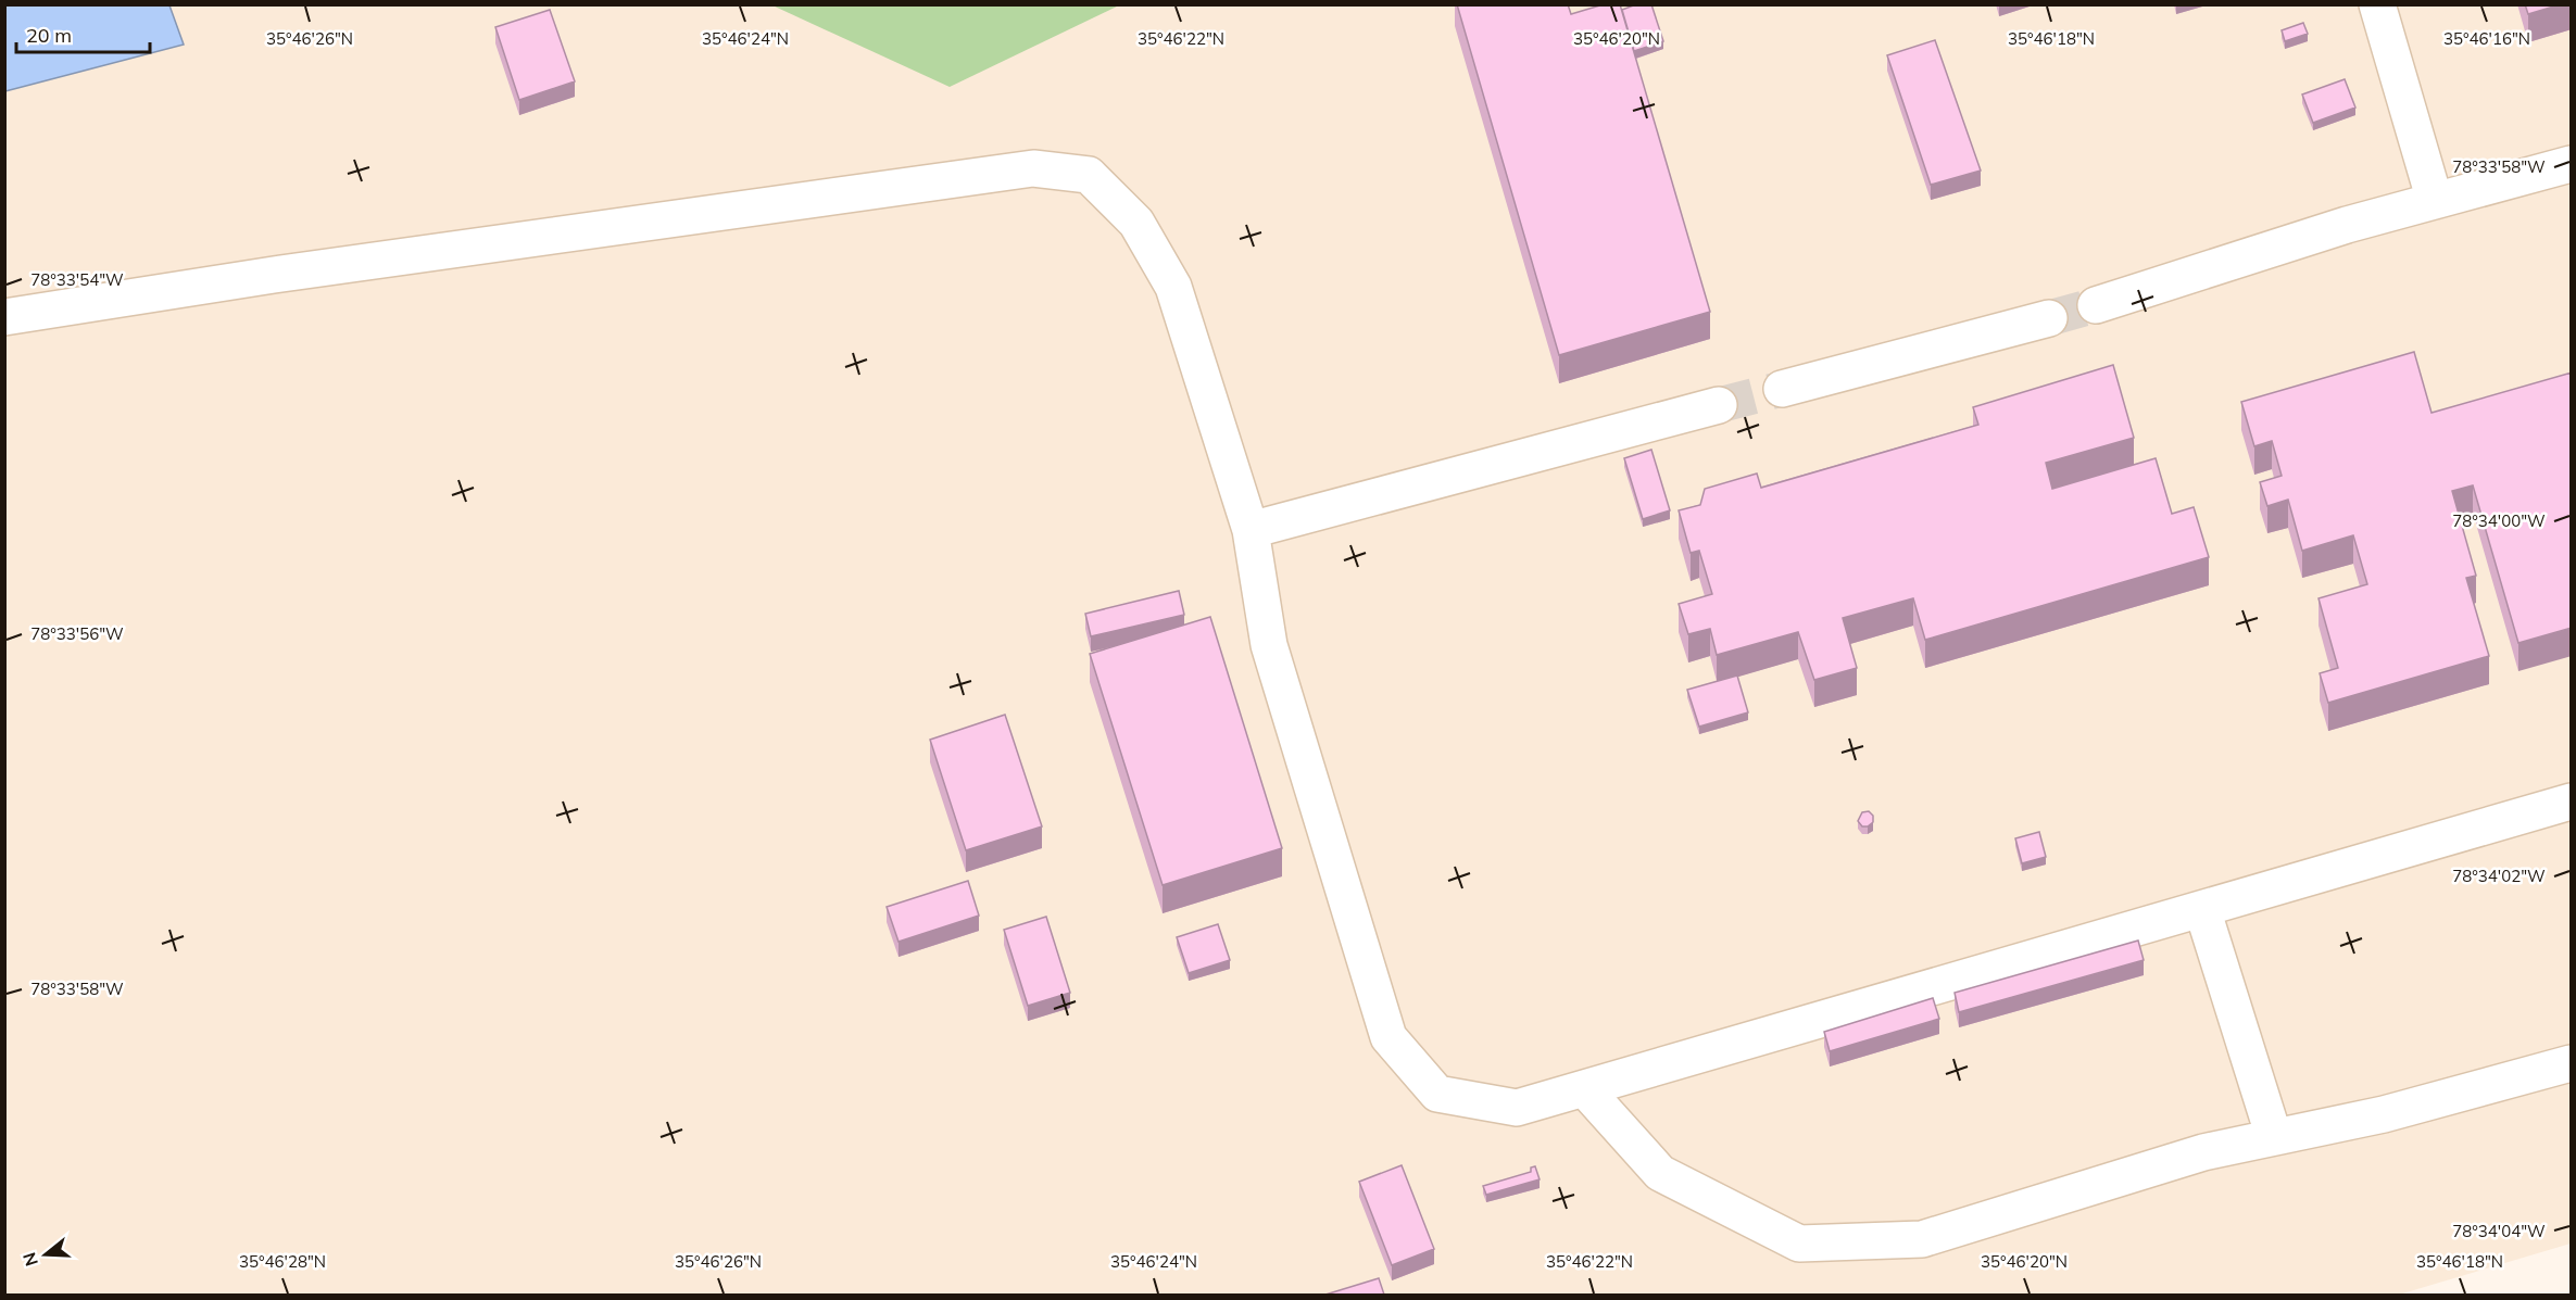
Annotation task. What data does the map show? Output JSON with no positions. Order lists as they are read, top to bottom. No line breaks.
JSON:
{"scale_bar":"20 m","north":"left","coordinates":["35°46'26\"N","35°46'24\"N","35°46'22\"N","35°46'20\"N","35°46'18\"N","35°46'16\"N","78°33'58\"W","78°33'54\"W","78°34'00\"W","78°33'56\"W","78°34'02\"W","78°34'04\"W","35°46'28\"N"]}
